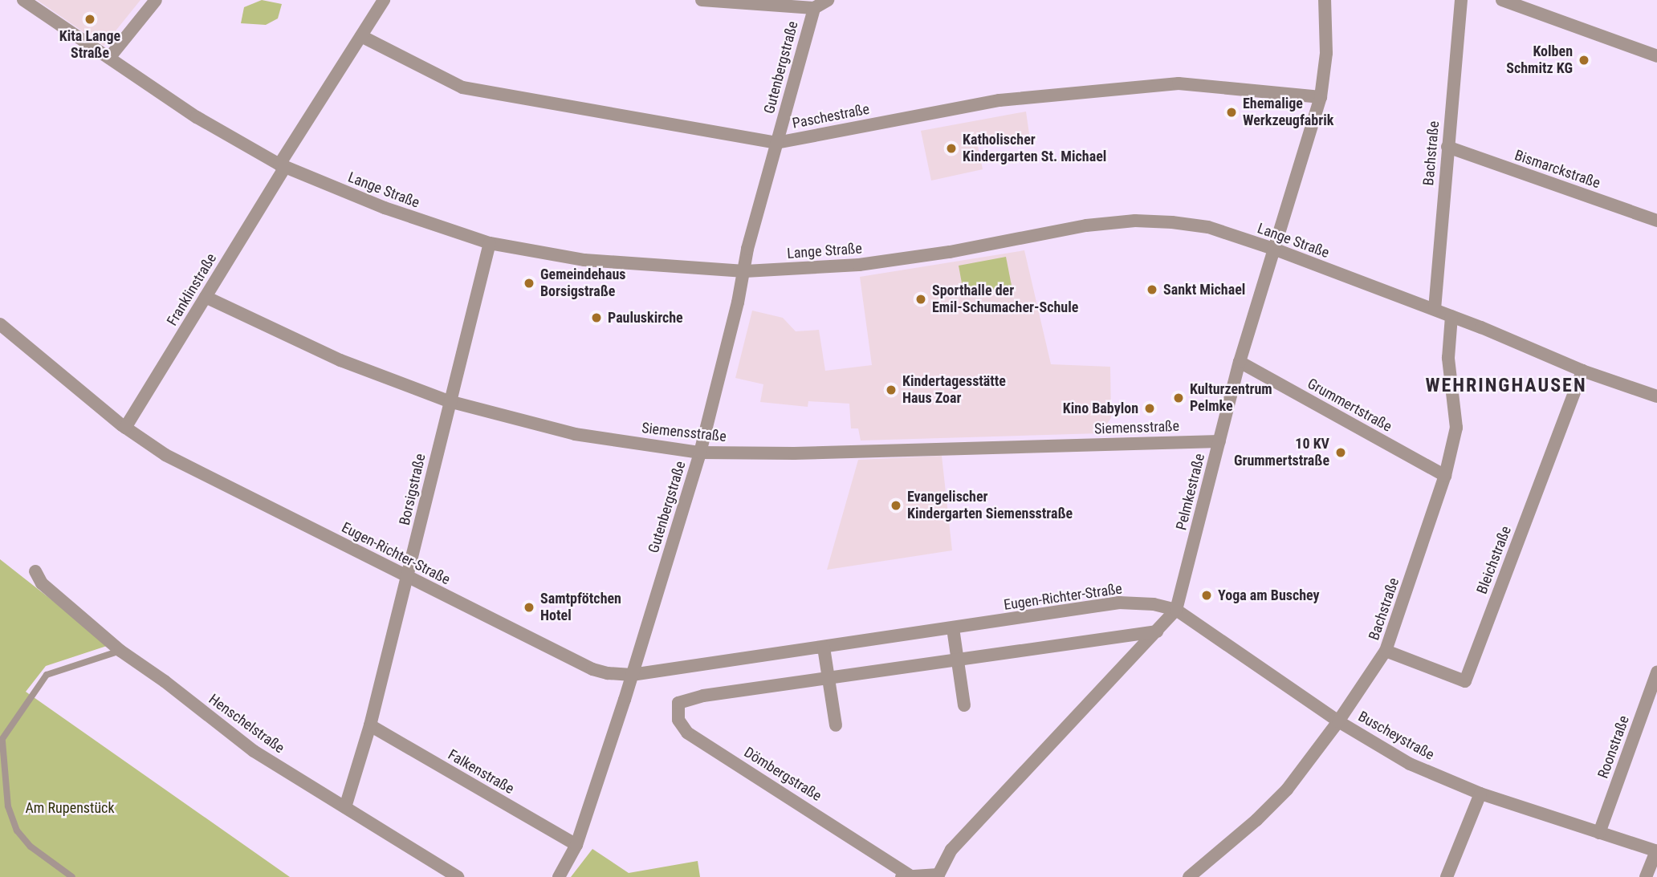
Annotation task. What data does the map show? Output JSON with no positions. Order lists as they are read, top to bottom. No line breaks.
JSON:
{"streets":{"street":["Gutenbergstraße","Paschestraße","Bachstraße","Bismarckstraße","Lange Straße","Franklinstraße","Grummertstraße","Siemensstraße","Borsigstraße","Pelmkestraße","Eugen-Richter-Straße","Bleichstraße","Henschelstraße","Buscheystraße","Roonstraße","Falkenstraße","Dömbergstraße"]},"crossings":[["Gutenbergstraße","Paschestraße"],["Gutenbergstraße","Lange Straße"],["Gutenbergstraße","Siemensstraße"],["Gutenbergstraße","Eugen-Richter-Straße"],["Gutenbergstraße","Falkenstraße"],["Paschestraße","Franklinstraße"],["Paschestraße","Pelmkestraße"],["Bachstraße","Bismarckstraße"],["Bachstraße","Lange Straße"],["Bachstraße","Grummertstraße"],["Bachstraße","Bleichstraße"],["Bachstraße","Buscheystraße"],["Lange Straße","Franklinstraße"],["Lange Straße","Borsigstraße"],["Lange Straße","Pelmkestraße"],["Lange Straße","Bleichstraße"],["Franklinstraße","Siemensstraße"],["Franklinstraße","Eugen-Richter-Straße"],["Grummertstraße","Pelmkestraße"],["Siemensstraße","Borsigstraße"],["Siemensstraße","Pelmkestraße"],["Borsigstraße","Eugen-Richter-Straße"],["Borsigstraße","Henschelstraße"],["Borsigstraße","Falkenstraße"],["Pelmkestraße","Eugen-Richter-Straße"],["Pelmkestraße","Buscheystraße"],["Pelmkestraße","Dömbergstraße"],["Eugen-Richter-Straße","Buscheystraße"],["Buscheystraße","Roonstraße"]],"districts":["WEHRINGHAUSEN"],"parks":["Am Rupenstück"],"places":["Kita Lange Straße","Kolben Schmitz KG","Ehemalige Werkzeugfabrik","Katholischer Kindergarten St. Michael","Gemeindehaus Borsigstraße","Sankt Michael","Sporthalle der Emil-Schumacher-Schule","Pauluskirche","Kindertagesstätte Haus Zoar","Kulturzentrum Pelmke","Kino Babylon","10 KV Grummertstraße","Evangelischer Kindergarten Siemensstraße","Yoga am Buschey","Samtpfötchen Hotel"]}
